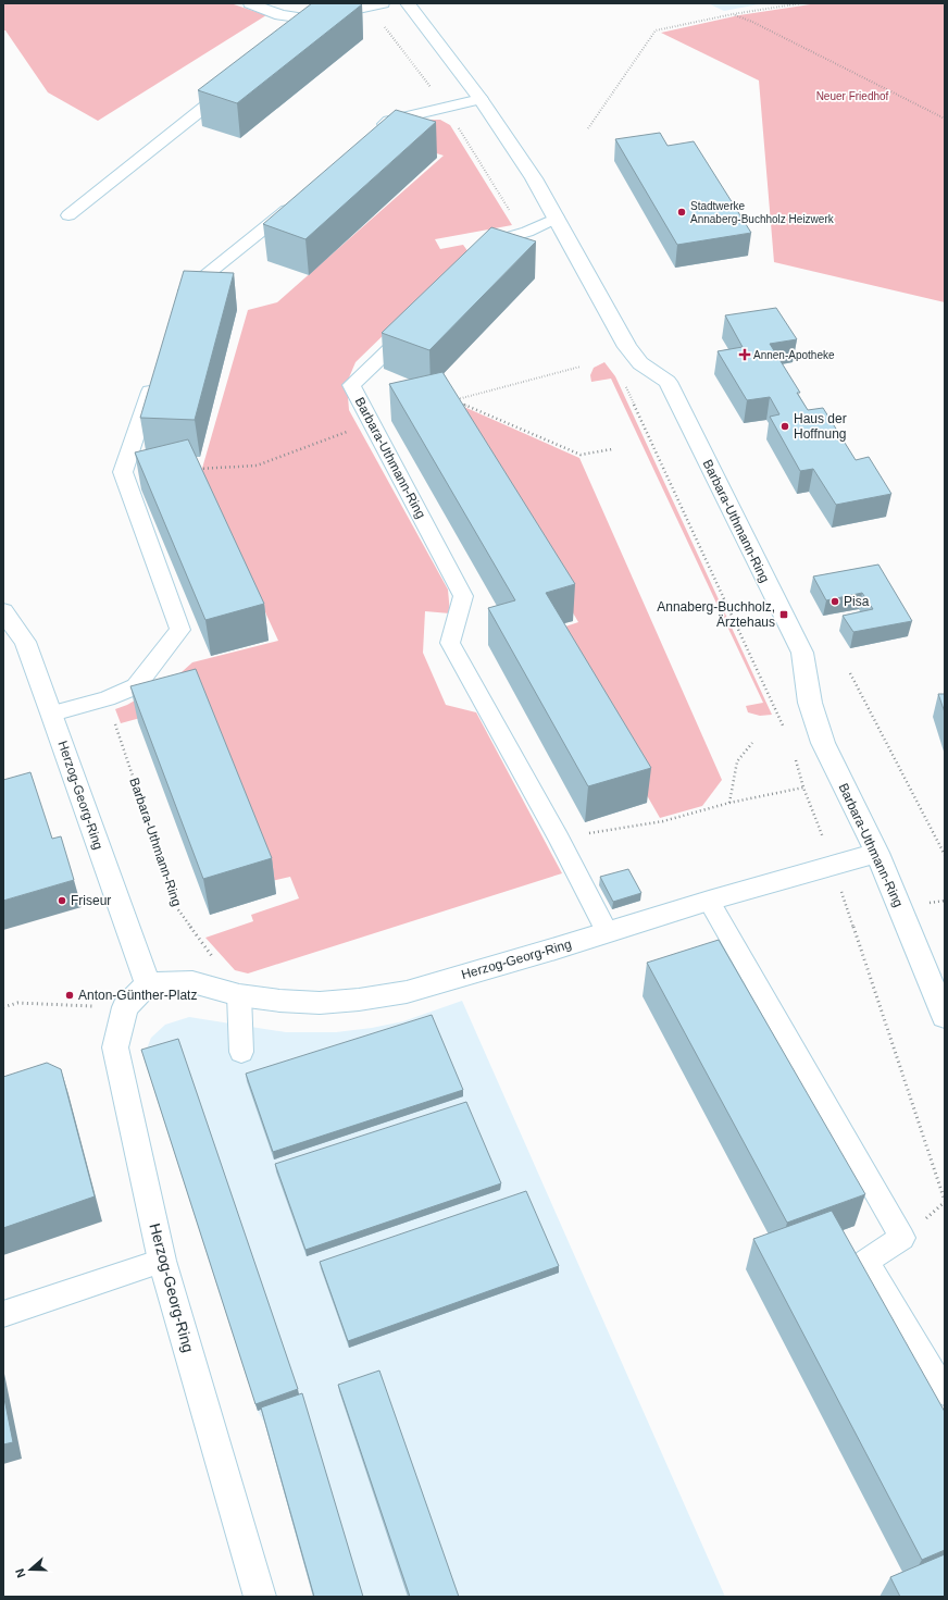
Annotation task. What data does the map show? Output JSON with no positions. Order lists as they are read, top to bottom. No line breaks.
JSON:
{"streets":{"street":["Barbara-Uthmann-Ring","Herzog-Georg-Ring"]},"crossings":[["Barbara-Uthmann-Ring","Herzog-Georg-Ring"]],"parks":["Neuer Friedhof"],"places":{"other":["Stadtwerke Annaberg-Buchholz Heizwerk","Haus der Hoffnung","Pisa","Friseur","Anton-Günther-Platz"],"health":["Annen-Apotheke"],"transit":["Annaberg-Buchholz, Ärztehaus"]},"north":"left"}
